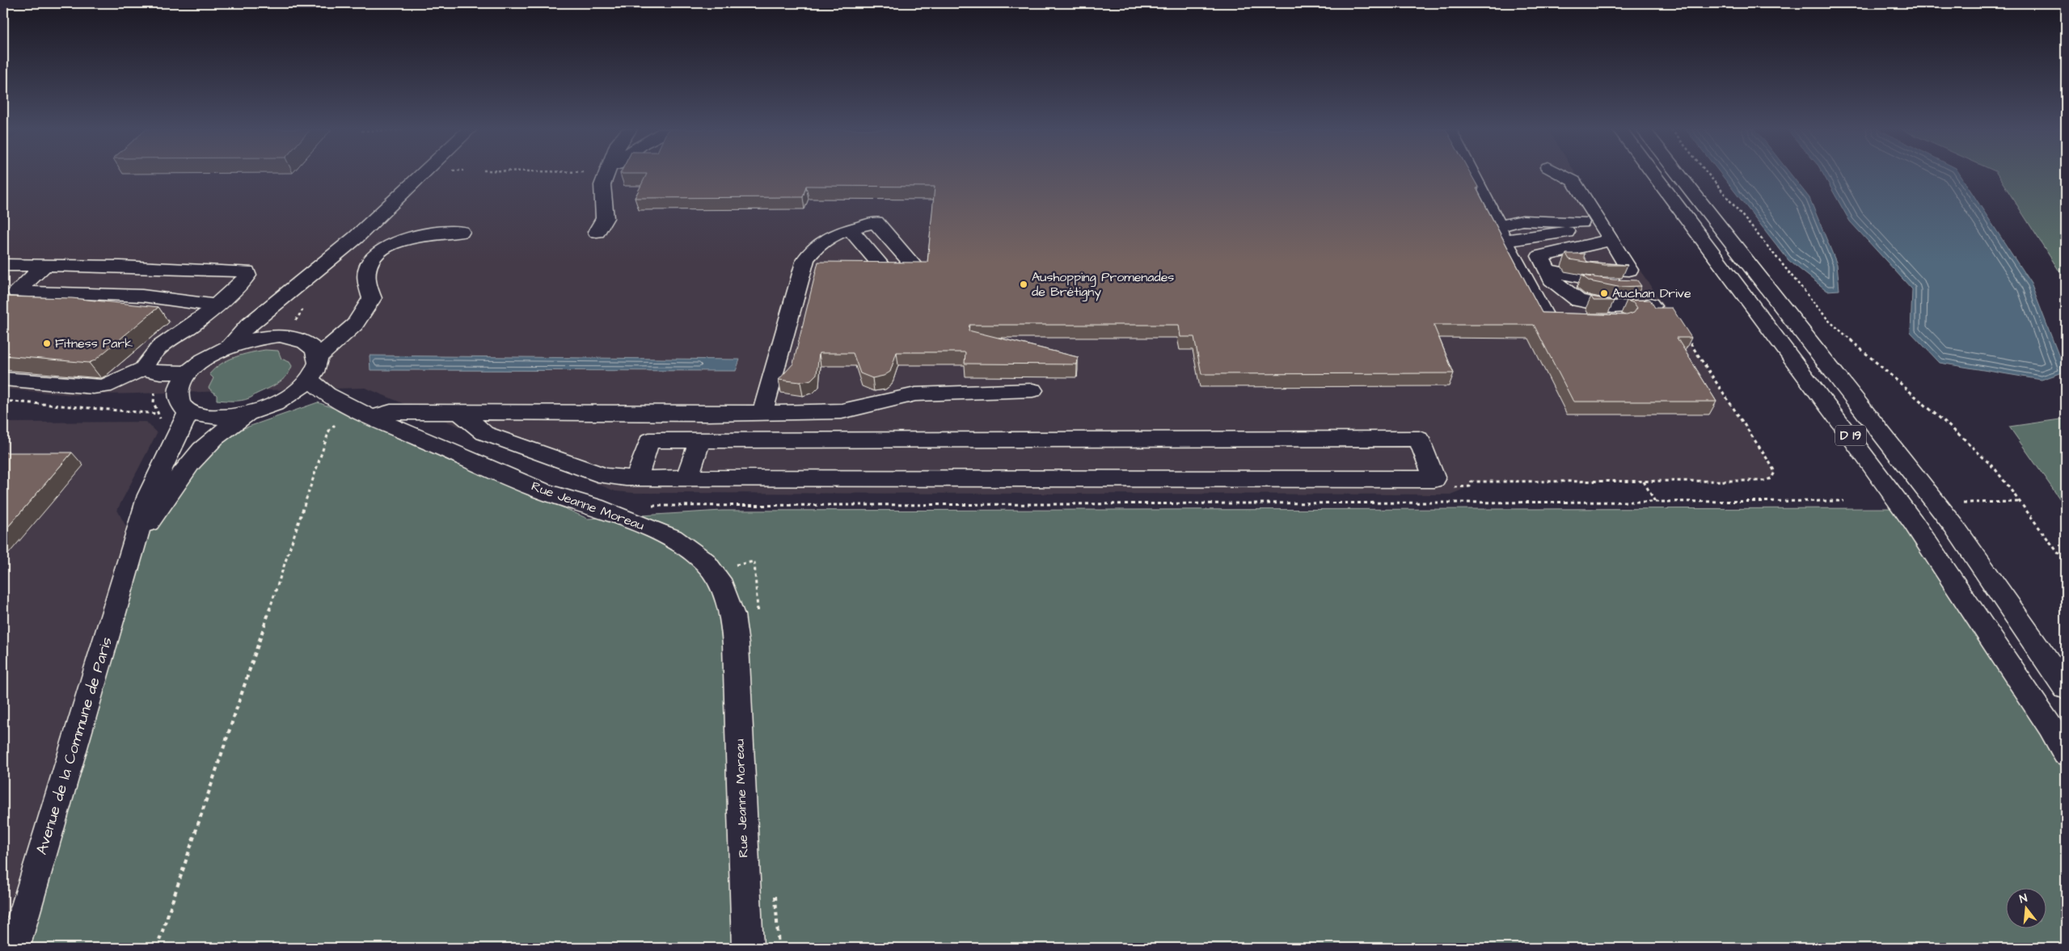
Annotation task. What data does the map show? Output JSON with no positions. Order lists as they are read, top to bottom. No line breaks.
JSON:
{"streets":{"street":["D 19","Rue Jeanne Moreau","Avenue de la Commune de Paris"]},"places":["Aushopping Promenades de Brétigny","Auchan Drive","Fitness Park"],"north":"top"}
